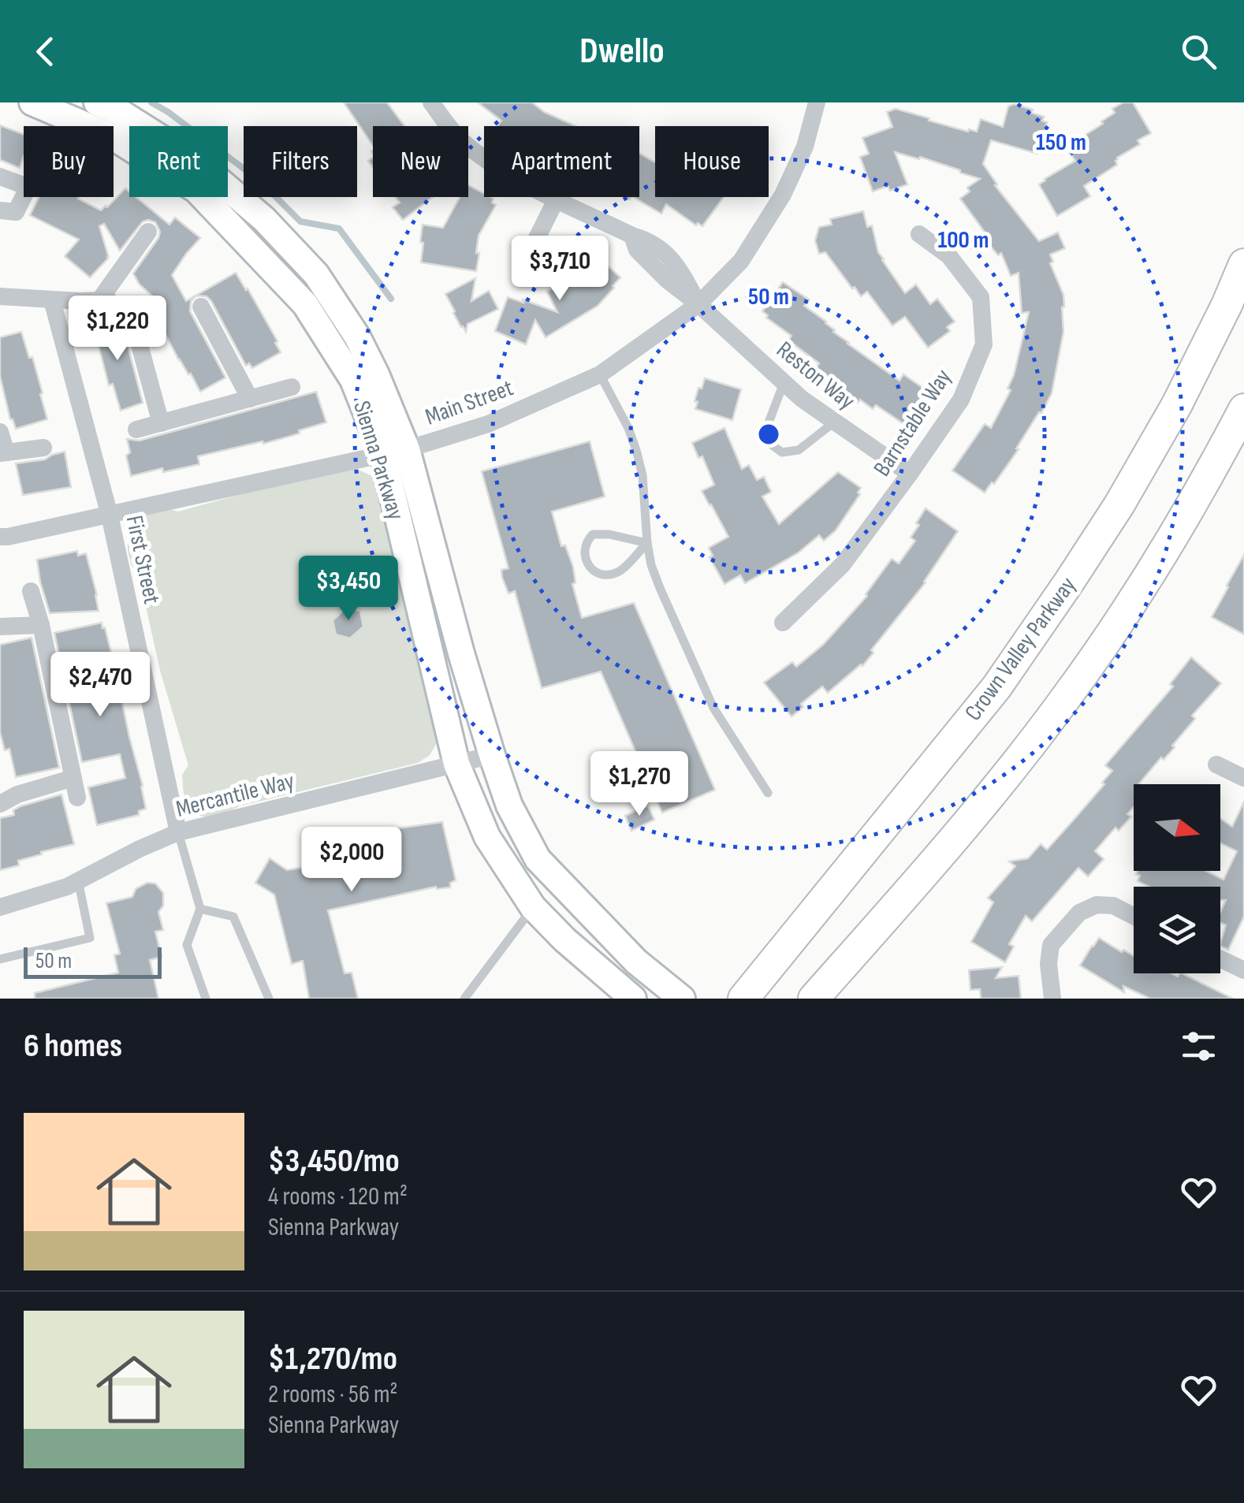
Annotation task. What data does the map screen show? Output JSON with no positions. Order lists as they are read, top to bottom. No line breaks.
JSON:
{"streets":{"main road":["Sienna Parkway","Crown Valley Parkway"],"street":["Reston Way","Main Street","Barnstable Way","First Street","Mercantile Way"]},"crossings":[["Reston Way","Main Street"],["Reston Way","Barnstable Way"],["Main Street","Sienna Parkway"],["Main Street","First Street"],["Sienna Parkway","Mercantile Way"],["First Street","Mercantile Way"]],"scale_bar":"50 m","north":"right","page":{"header":"Dwello","chip":["Buy","Rent","Filters","New","Apartment","House"],"price":["$3,710","$1,220","$3,450","$2,470","$1,270","$2,000"],"scale":"50 m","heading":"6 homes","list":[{"name":"$3,450/mo","note":"4 rooms · 120 m² · Sienna Parkway"},{"name":"$1,270/mo","note":"2 rooms · 56 m² · Sienna Parkway"}]},"rings":["150 m","100 m","50 m"]}
